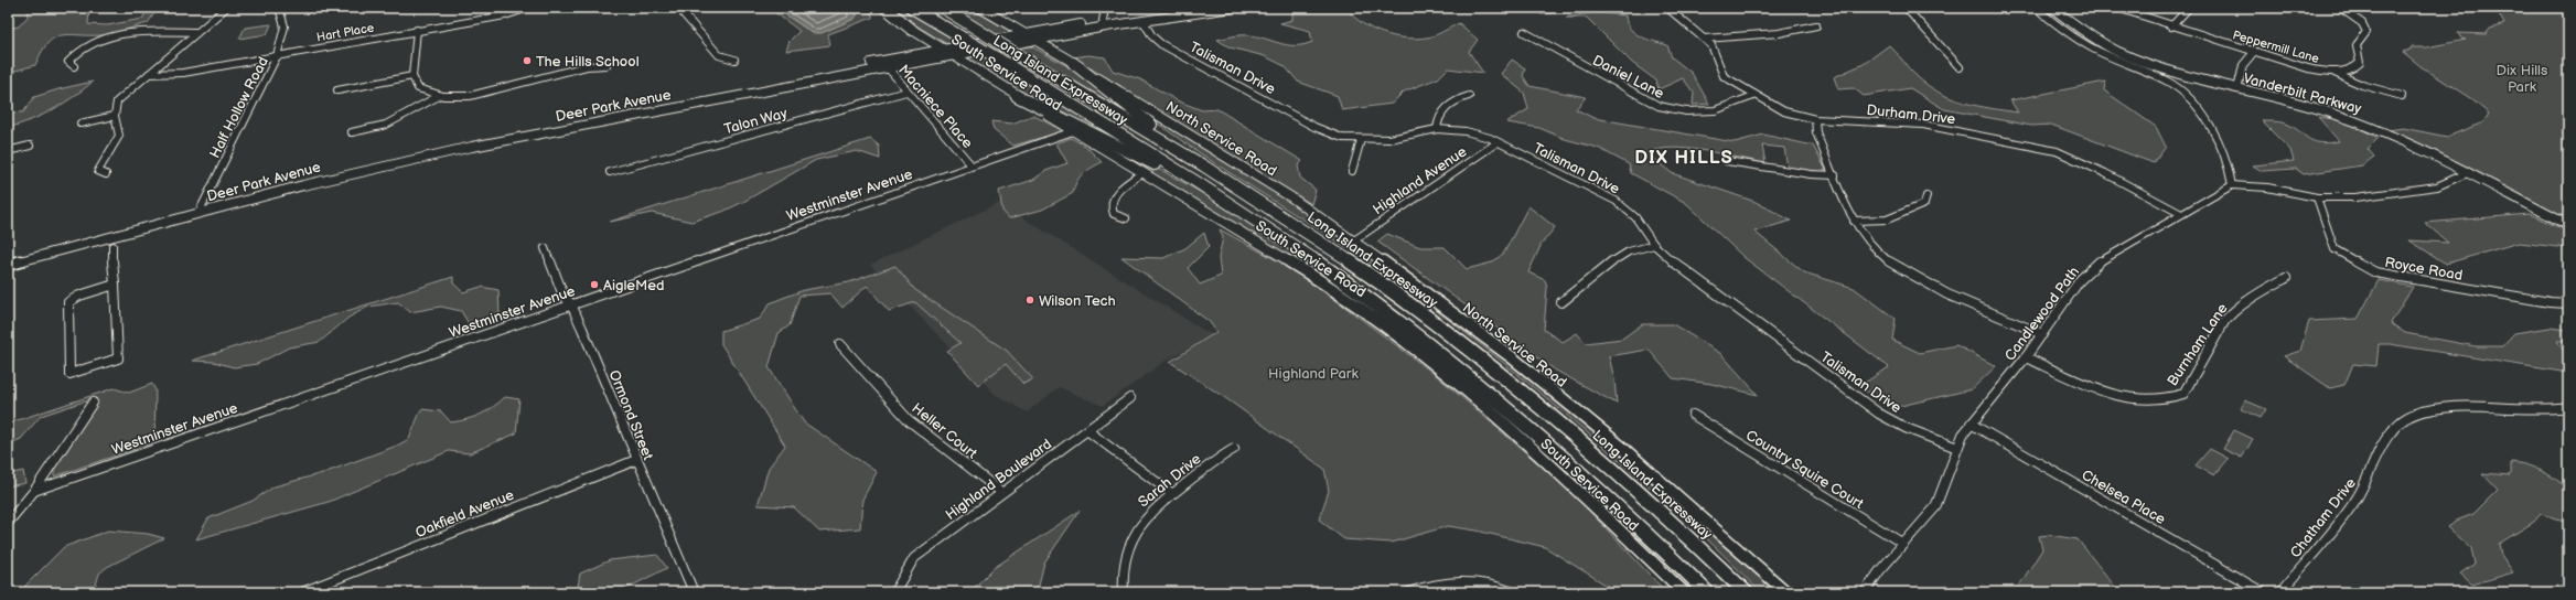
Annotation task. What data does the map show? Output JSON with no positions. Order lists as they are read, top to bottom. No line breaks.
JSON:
{"streets":{"highway":["Long Island Expressway"],"main road":["South Service Road","Vanderbilt Parkway","Deer Park Avenue","North Service Road"],"street":["Hart Place","Peppermill Lane","Talisman Drive","Daniel Lane","Macniece Place","Half Hollow Road","Durham Drive","Talon Way","Highland Avenue","Westminster Avenue","Royce Road","Candlewood Path","Burnham Lane","Ormond Street","Heller Court","Country Squire Court","Highland Boulevard","Sarah Drive","Chelsea Place","Oakfield Avenue","Chatham Drive"]},"crossings":[["Hart Place","Half Hollow Road"],["Talisman Drive","Deer Park Avenue"],["Talisman Drive","Highland Avenue"],["Talisman Drive","Candlewood Path"],["South Service Road","Deer Park Avenue"],["South Service Road","Westminster Avenue"],["Daniel Lane","Durham Drive"],["Deer Park Avenue","Macniece Place"],["Deer Park Avenue","Half Hollow Road"],["Deer Park Avenue","North Service Road"],["Macniece Place","Talon Way"],["Macniece Place","Westminster Avenue"],["Durham Drive","Candlewood Path"],["North Service Road","Highland Avenue"],["Westminster Avenue","Ormond Street"],["Candlewood Path","Burnham Lane"],["Candlewood Path","Country Squire Court"],["Candlewood Path","Chelsea Place"],["Ormond Street","Oakfield Avenue"],["Heller Court","Highland Boulevard"]],"districts":["DIX HILLS"],"parks":["Dix Hills Park","Highland Park"],"places":["The Hills School","AigleMed","Wilson Tech"]}
